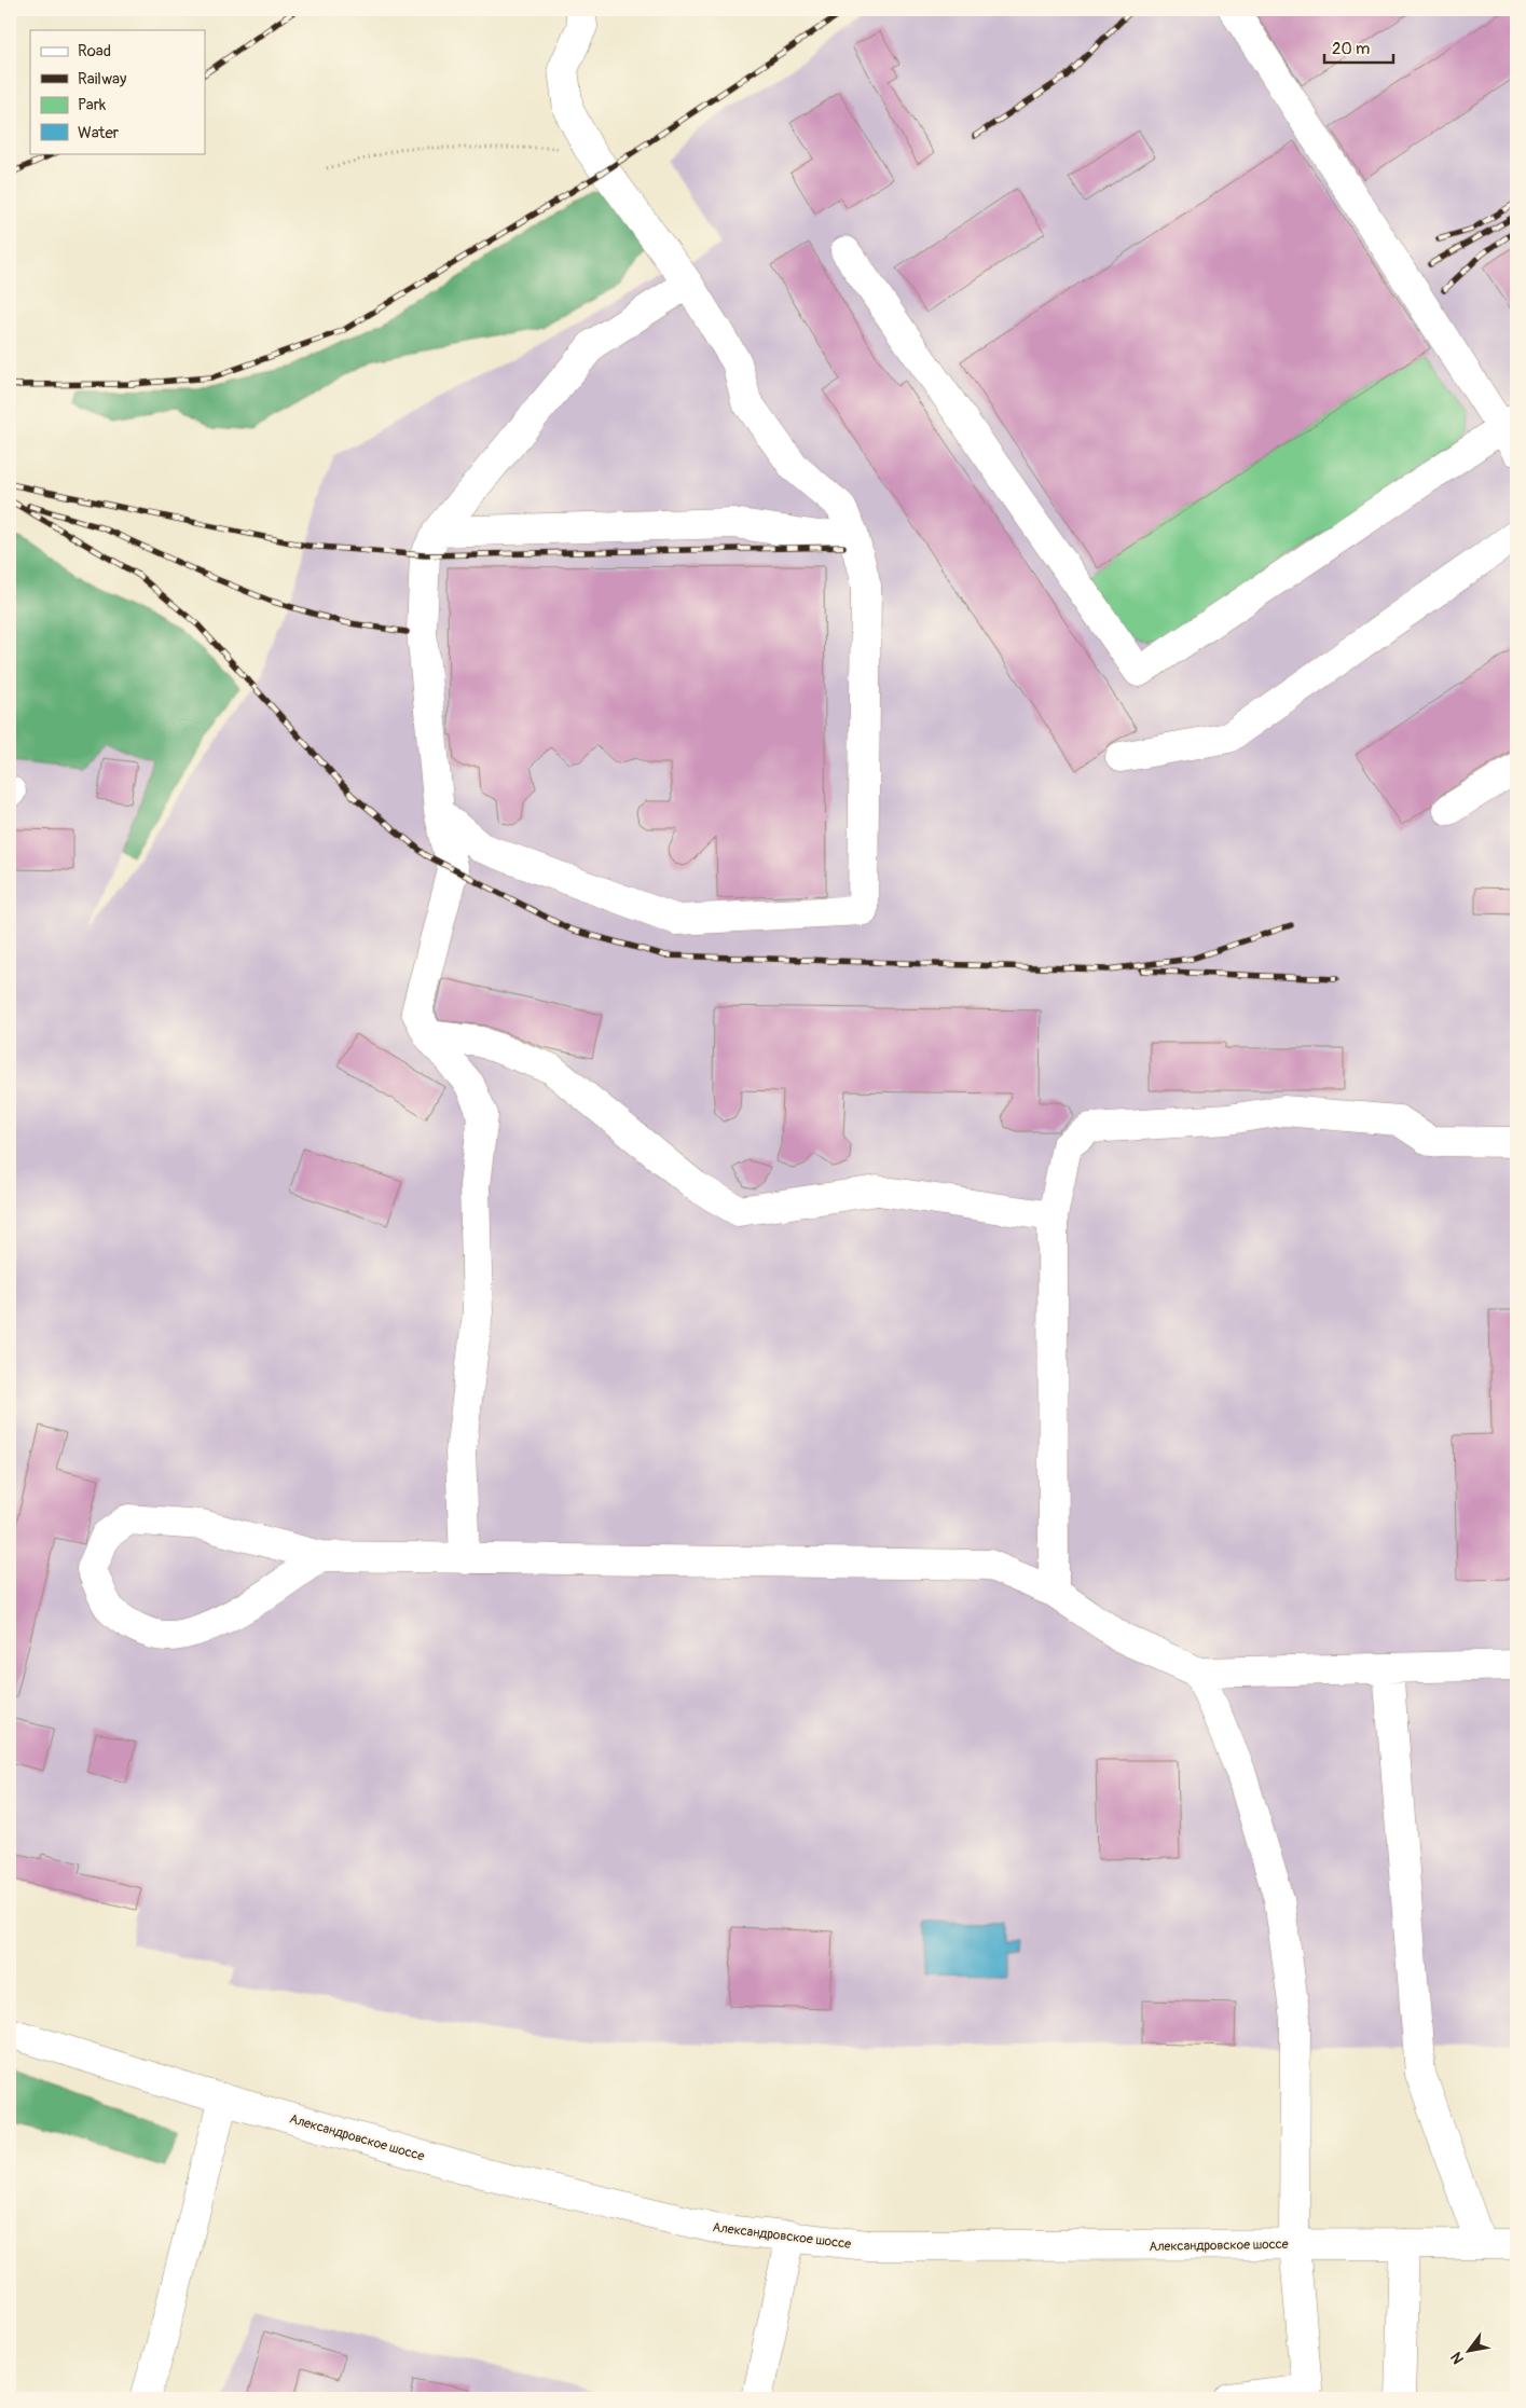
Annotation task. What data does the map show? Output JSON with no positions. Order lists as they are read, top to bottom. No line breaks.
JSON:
{"streets":{"main road":["Александровское шоссе"]},"legend":["Road","Railway","Park","Water"],"scale_bar":"20 m","north":"bottom left"}
